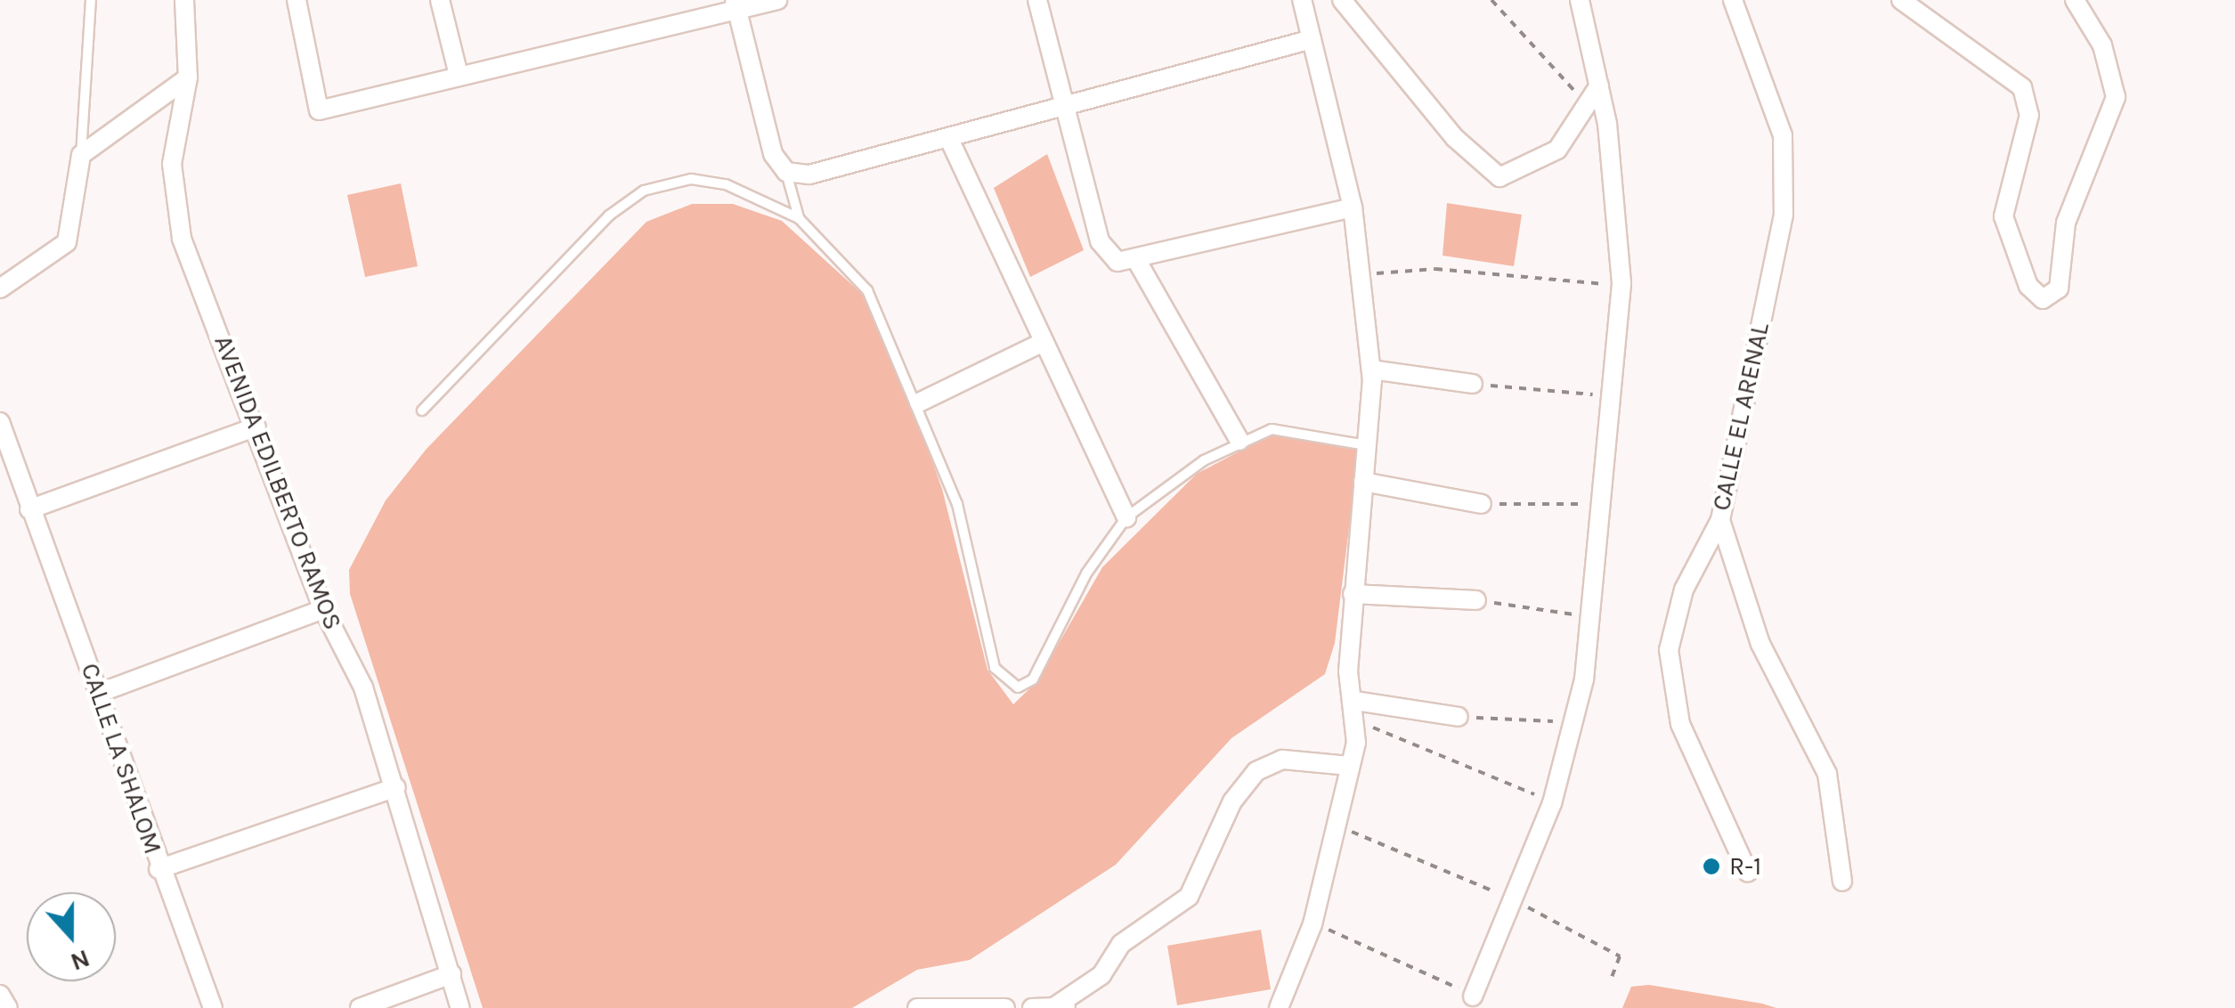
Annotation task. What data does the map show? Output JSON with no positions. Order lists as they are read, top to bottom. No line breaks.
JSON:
{"streets":{"street":["CALLE EL ARENAL","AVENIDA EDILBERTO RAMOS","CALLE LA SHALOM"]},"places":["R-1"],"north":"bottom"}
